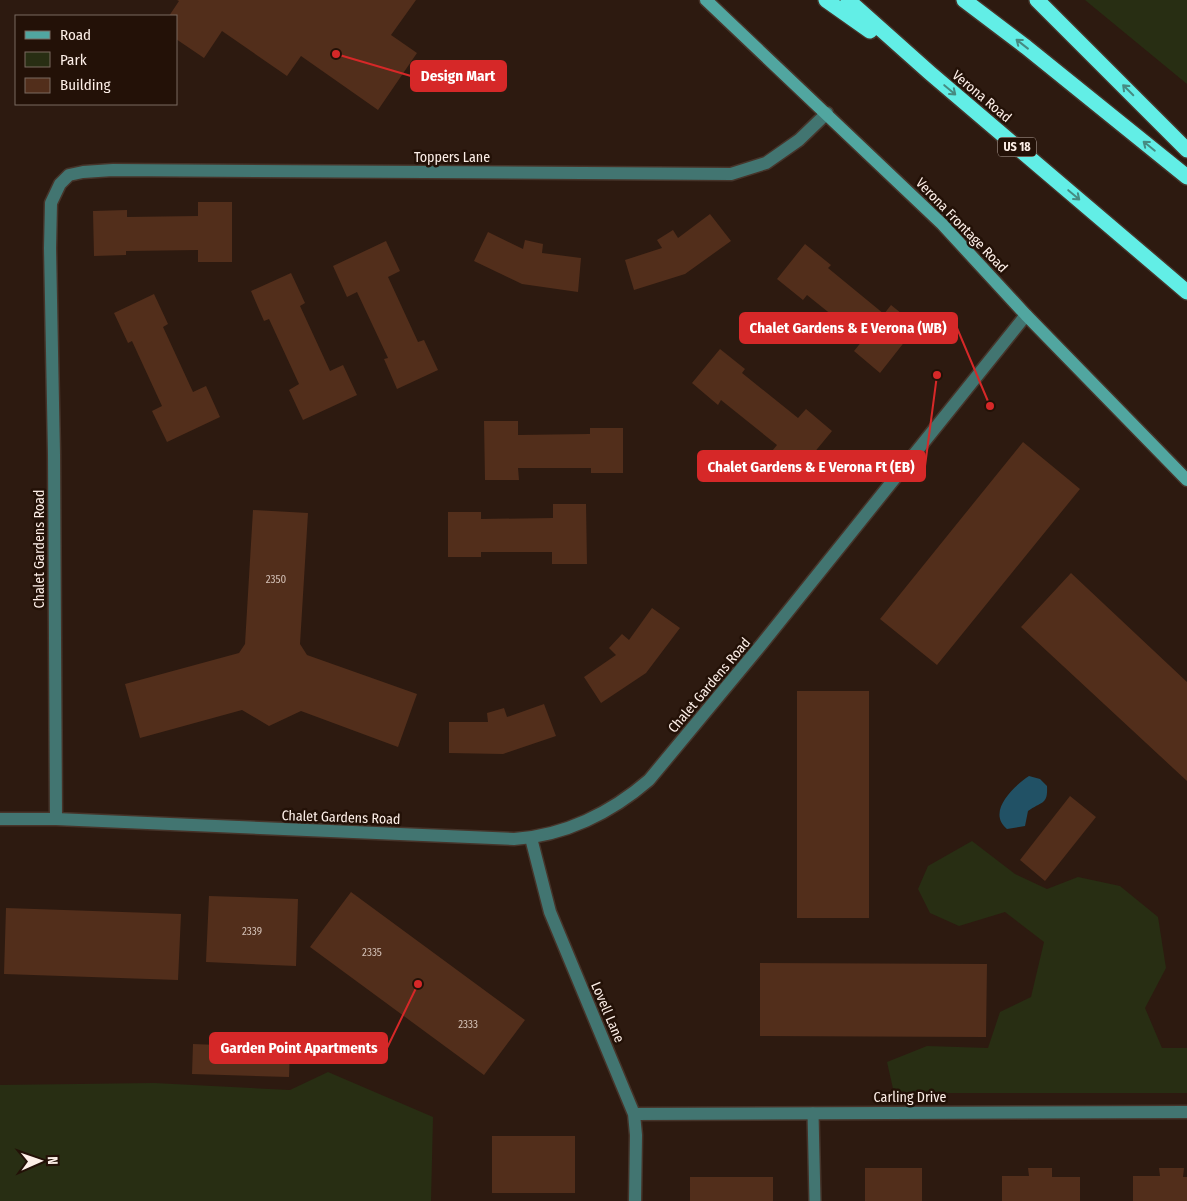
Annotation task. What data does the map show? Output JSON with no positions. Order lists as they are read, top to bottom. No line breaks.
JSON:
{"streets":{"highway":["Verona Road","US 18"],"street":["Toppers Lane","Verona Frontage Road","Chalet Gardens Road","Lovell Lane","Carling Drive"]},"crossings":[["Toppers Lane","Verona Frontage Road"],["Toppers Lane","Chalet Gardens Road"],["Verona Frontage Road","Chalet Gardens Road"],["Chalet Gardens Road","Lovell Lane"],["Lovell Lane","Carling Drive"]],"places":["Design Mart","Chalet Gardens & E Verona Ft (EB)","Chalet Gardens & E Verona (WB)","Garden Point Apartments"],"house_numbers":["2350","2339","2335","2333"],"legend":["Road","Park","Building"],"north":"right"}
